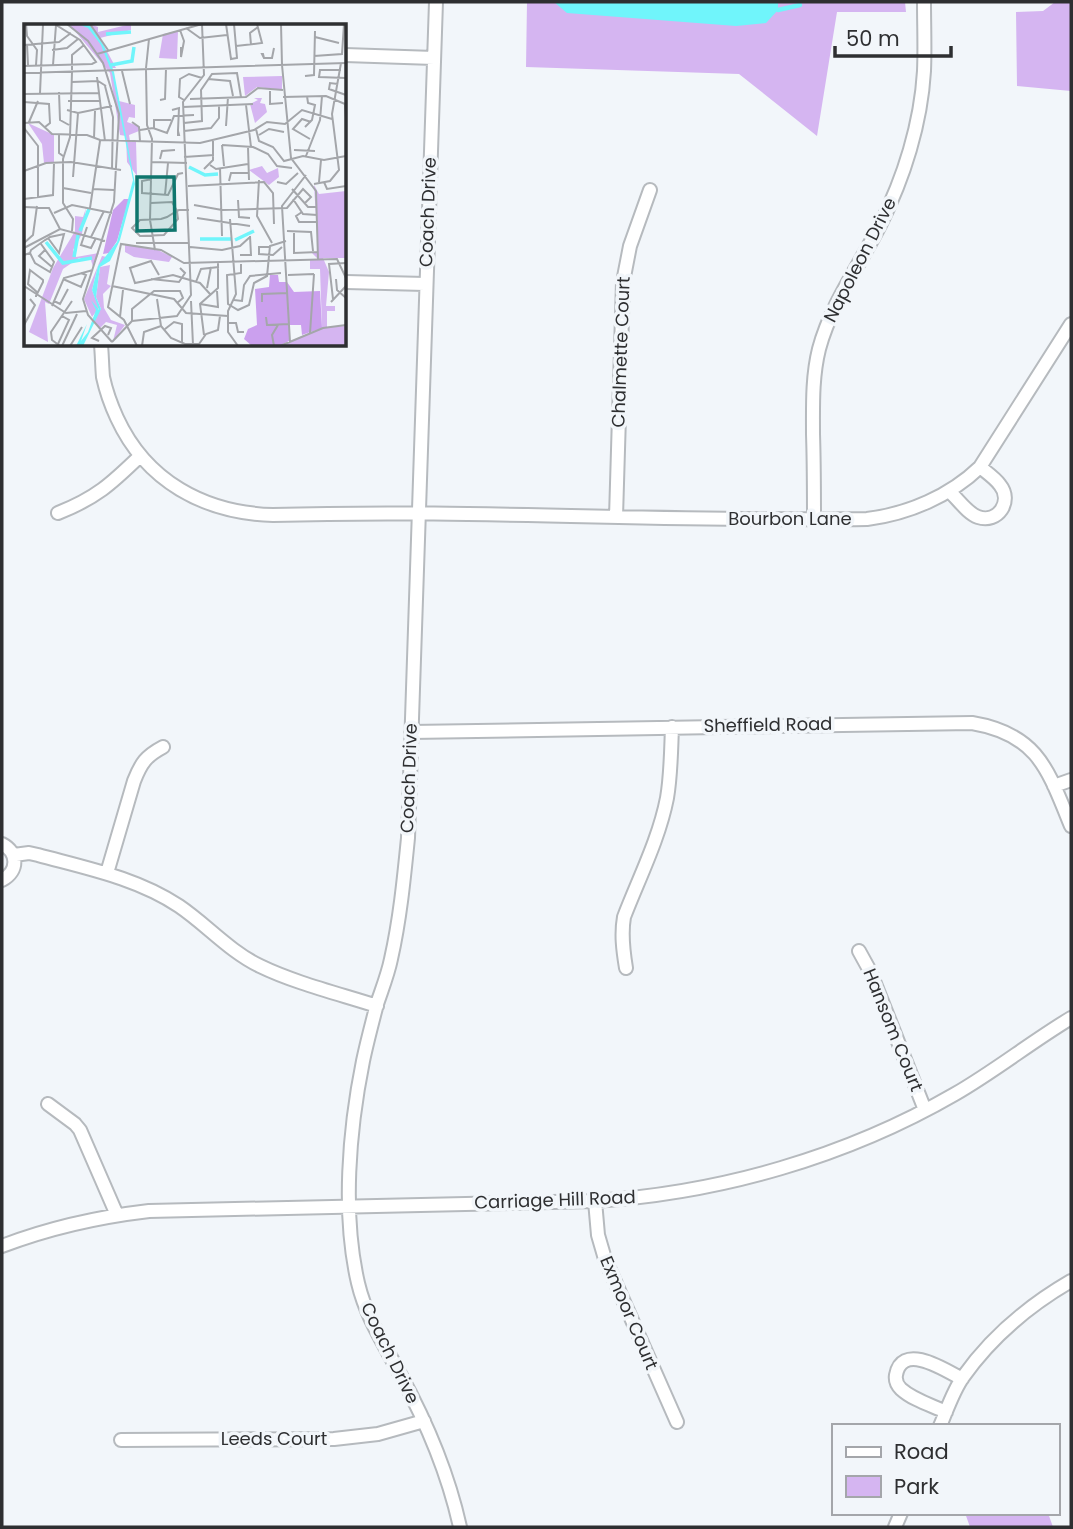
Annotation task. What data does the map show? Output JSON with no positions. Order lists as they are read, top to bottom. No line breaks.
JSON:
{"streets":{"street":["Coach Drive","Napoleon Drive","Chalmette Court","Bourbon Lane","Sheffield Road","Hansom Court","Carriage Hill Road","Exmoor Court","Leeds Court"]},"crossings":[["Coach Drive","Bourbon Lane"],["Coach Drive","Sheffield Road"],["Coach Drive","Carriage Hill Road"],["Coach Drive","Leeds Court"],["Napoleon Drive","Bourbon Lane"],["Chalmette Court","Bourbon Lane"],["Hansom Court","Carriage Hill Road"],["Carriage Hill Road","Exmoor Court"]],"legend":["Road","Park"],"scale_bar":"50 m"}
